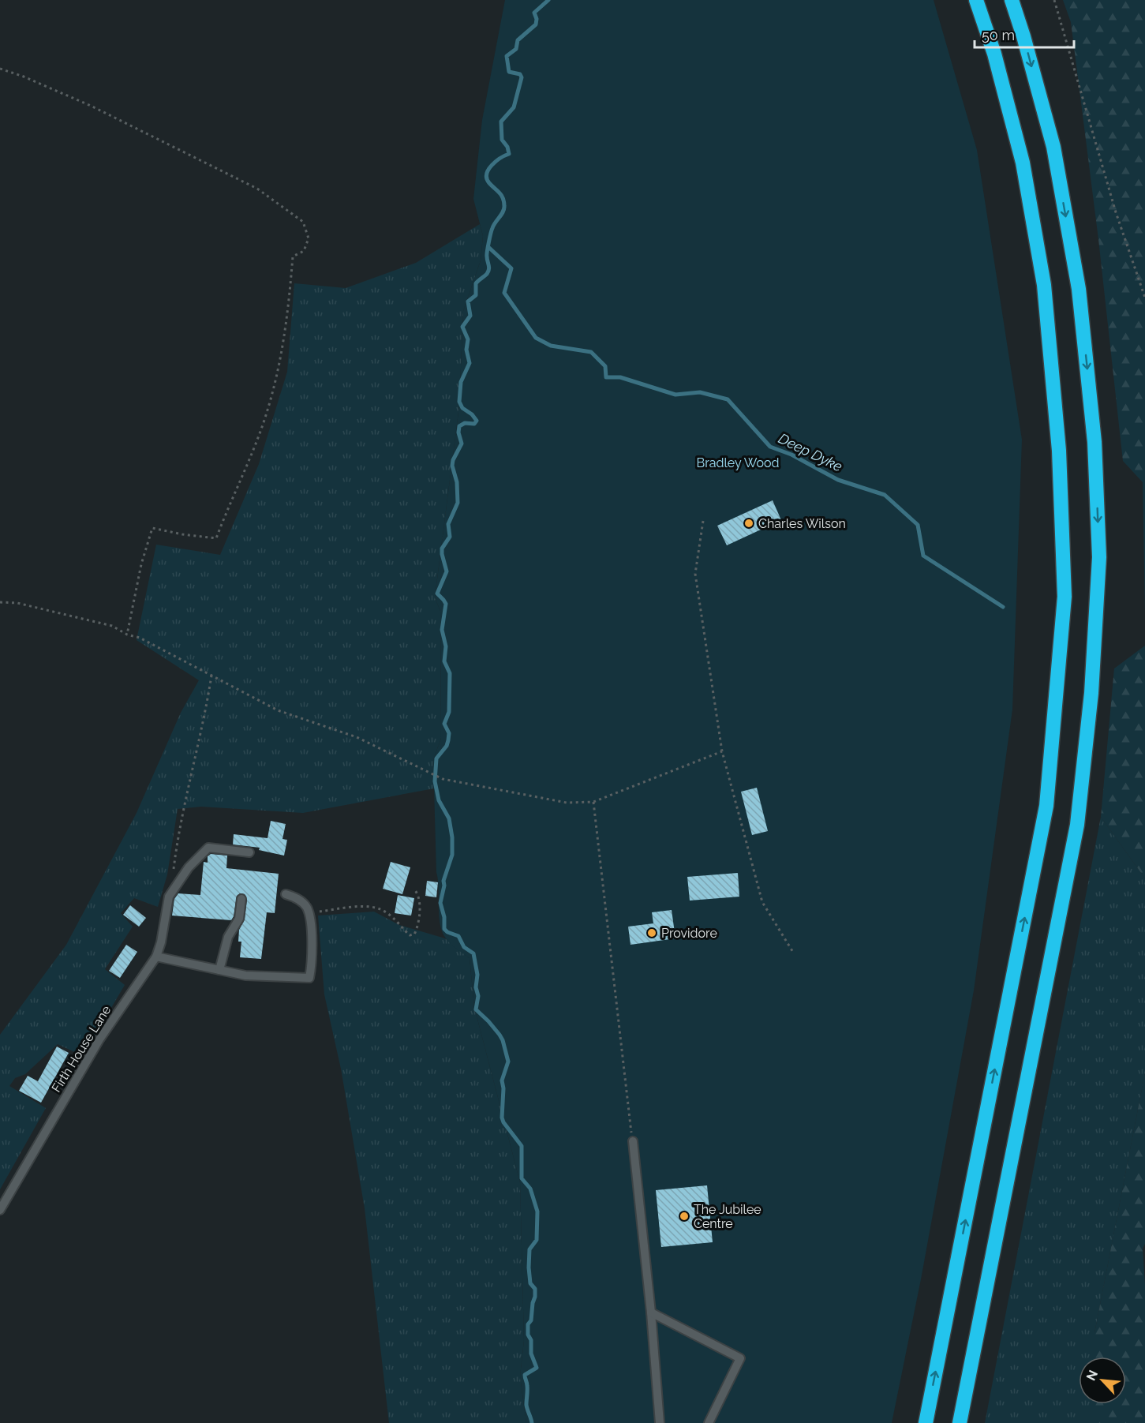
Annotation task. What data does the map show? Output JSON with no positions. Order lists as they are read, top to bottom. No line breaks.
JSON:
{"streets":{"lane":["Firth House Lane"]},"water":["Deep Dyke"],"parks":["Bradley Wood"],"places":["Charles Wilson","Providore","The Jubilee Centre"],"scale_bar":"50 m","north":"top left"}
